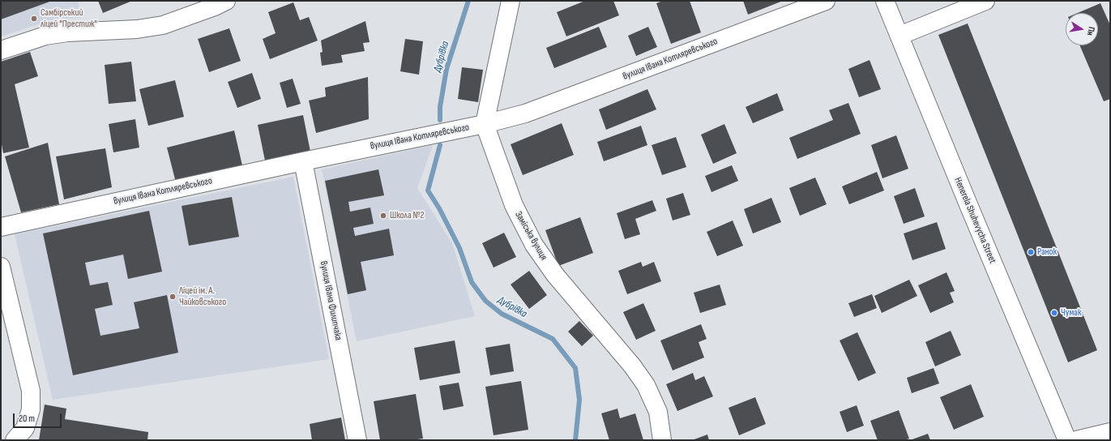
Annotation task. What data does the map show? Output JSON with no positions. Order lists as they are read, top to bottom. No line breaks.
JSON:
{"streets":{"street":["вулиця Івана Котляревського","Henerela Shuhevycha Street","Заміська вулиця","вулиця Івана Филипчака"]},"crossings":[["вулиця Івана Котляревського","Заміська вулиця"],["вулиця Івана Котляревського","вулиця Івана Филипчака"]],"water":["Дубрівка"],"places":["Самбірський ліцей \"Престиж\"","Школа №2","Ранок","Ліцей ім. А. Чайковського","Чумак"],"scale_bar":"20 m","north":"right"}
